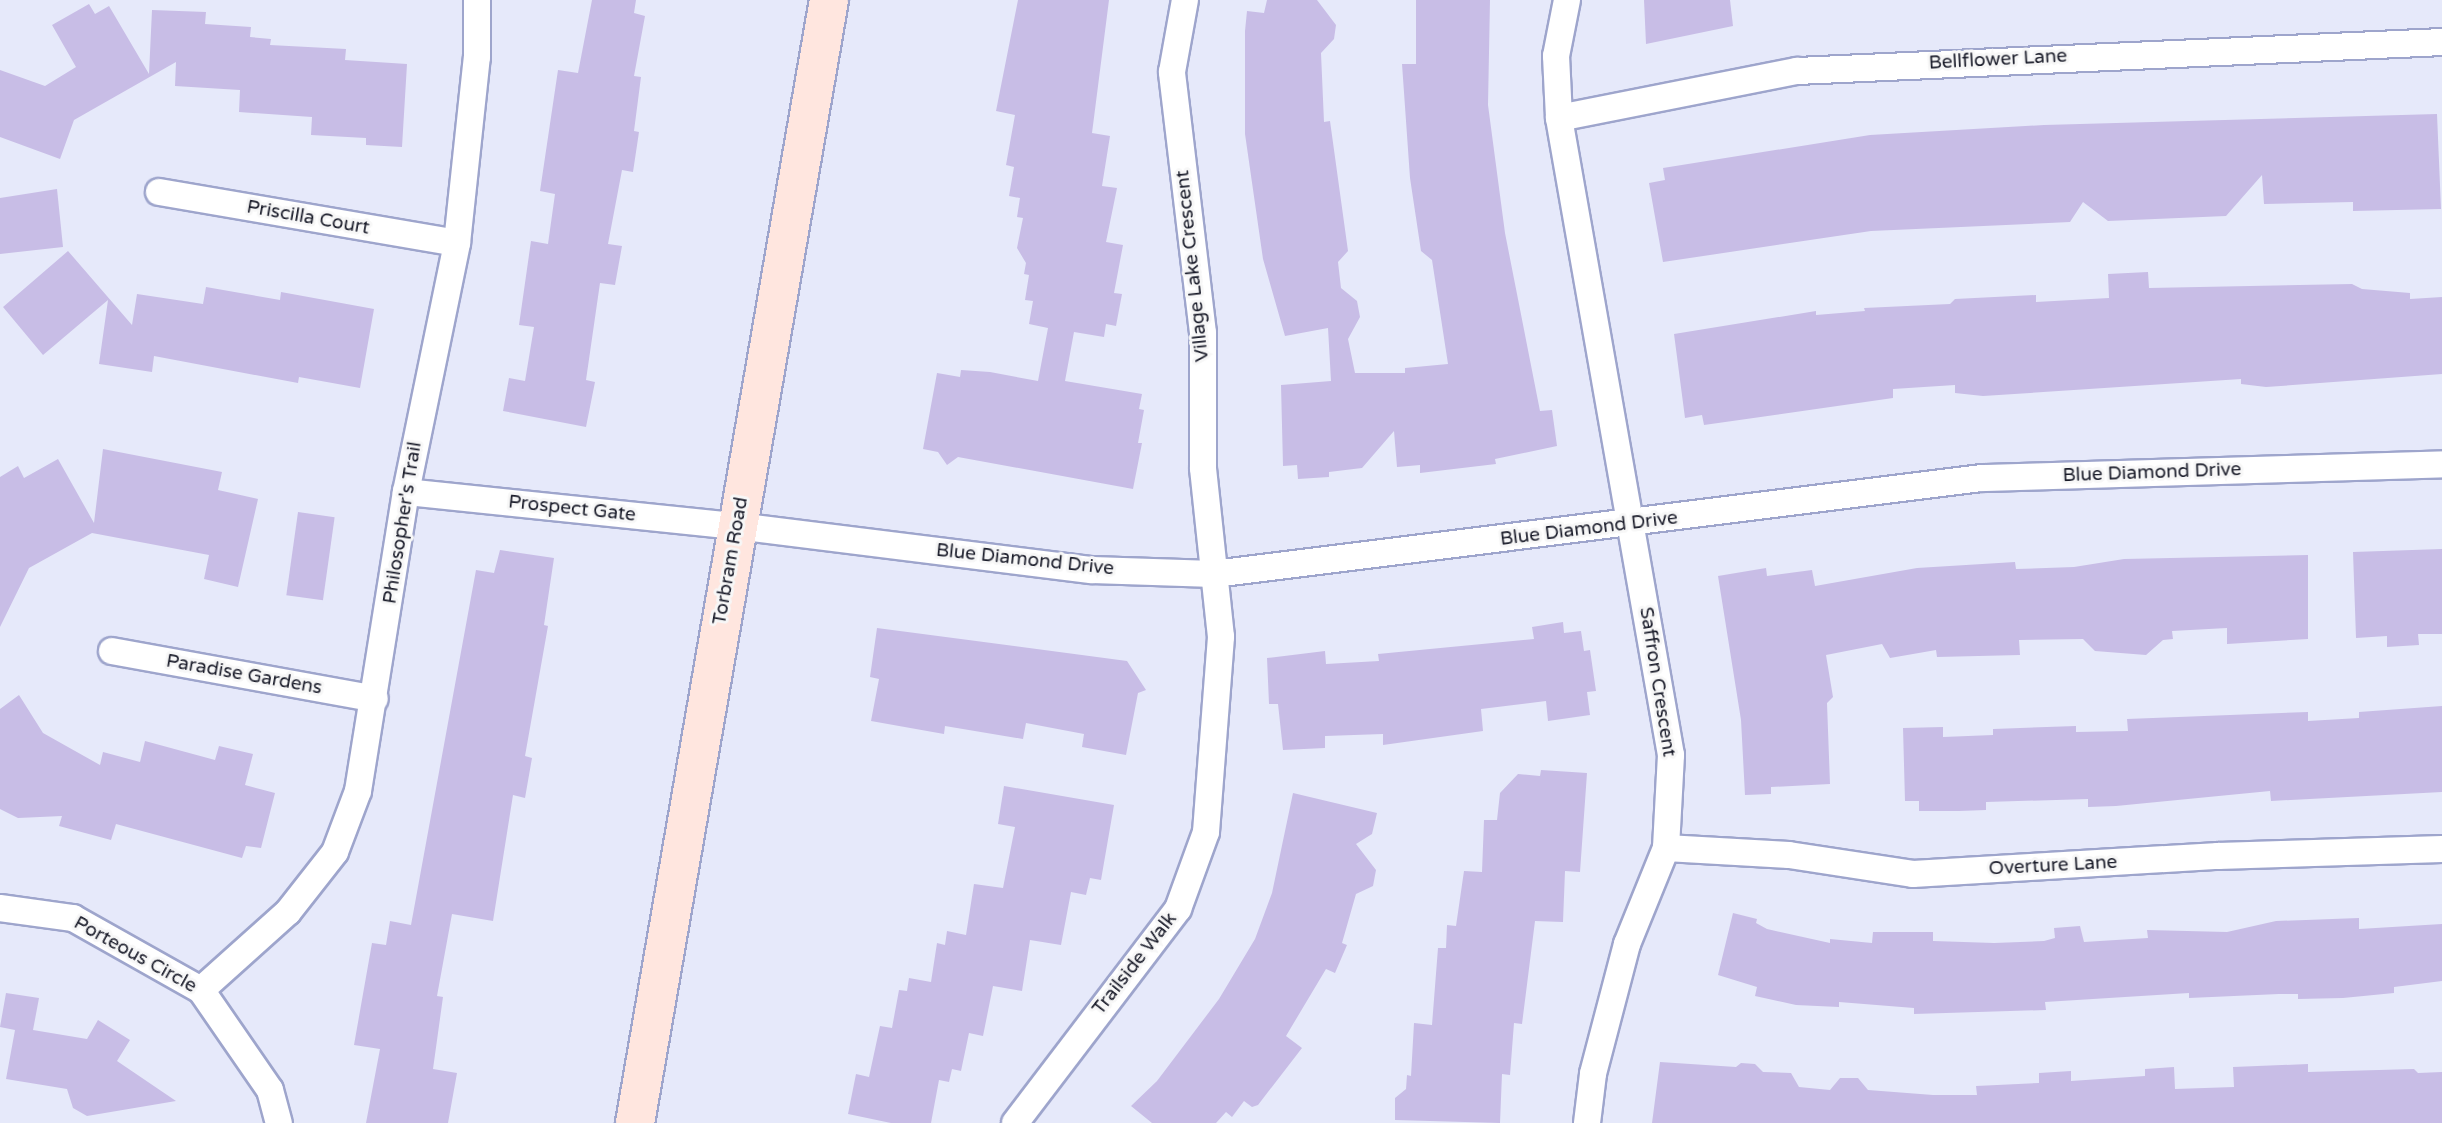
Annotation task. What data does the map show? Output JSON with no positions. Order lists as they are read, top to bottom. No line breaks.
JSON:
{"streets":{"main road":["Torbram Road"],"street":["Bellflower Lane","Priscilla Court","Village Lake Crescent","Blue Diamond Drive","Prospect Gate","Philosopher's Trail","Paradise Gardens","Saffron Crescent","Overture Lane","Porteous Circle","Trailside Walk"]},"crossings":[["Priscilla Court","Philosopher's Trail"],["Village Lake Crescent","Blue Diamond Drive"],["Village Lake Crescent","Trailside Walk"],["Blue Diamond Drive","Prospect Gate"],["Blue Diamond Drive","Torbram Road"],["Blue Diamond Drive","Saffron Crescent"],["Blue Diamond Drive","Trailside Walk"],["Prospect Gate","Philosopher's Trail"],["Prospect Gate","Torbram Road"],["Philosopher's Trail","Paradise Gardens"],["Philosopher's Trail","Porteous Circle"],["Saffron Crescent","Overture Lane"]]}
